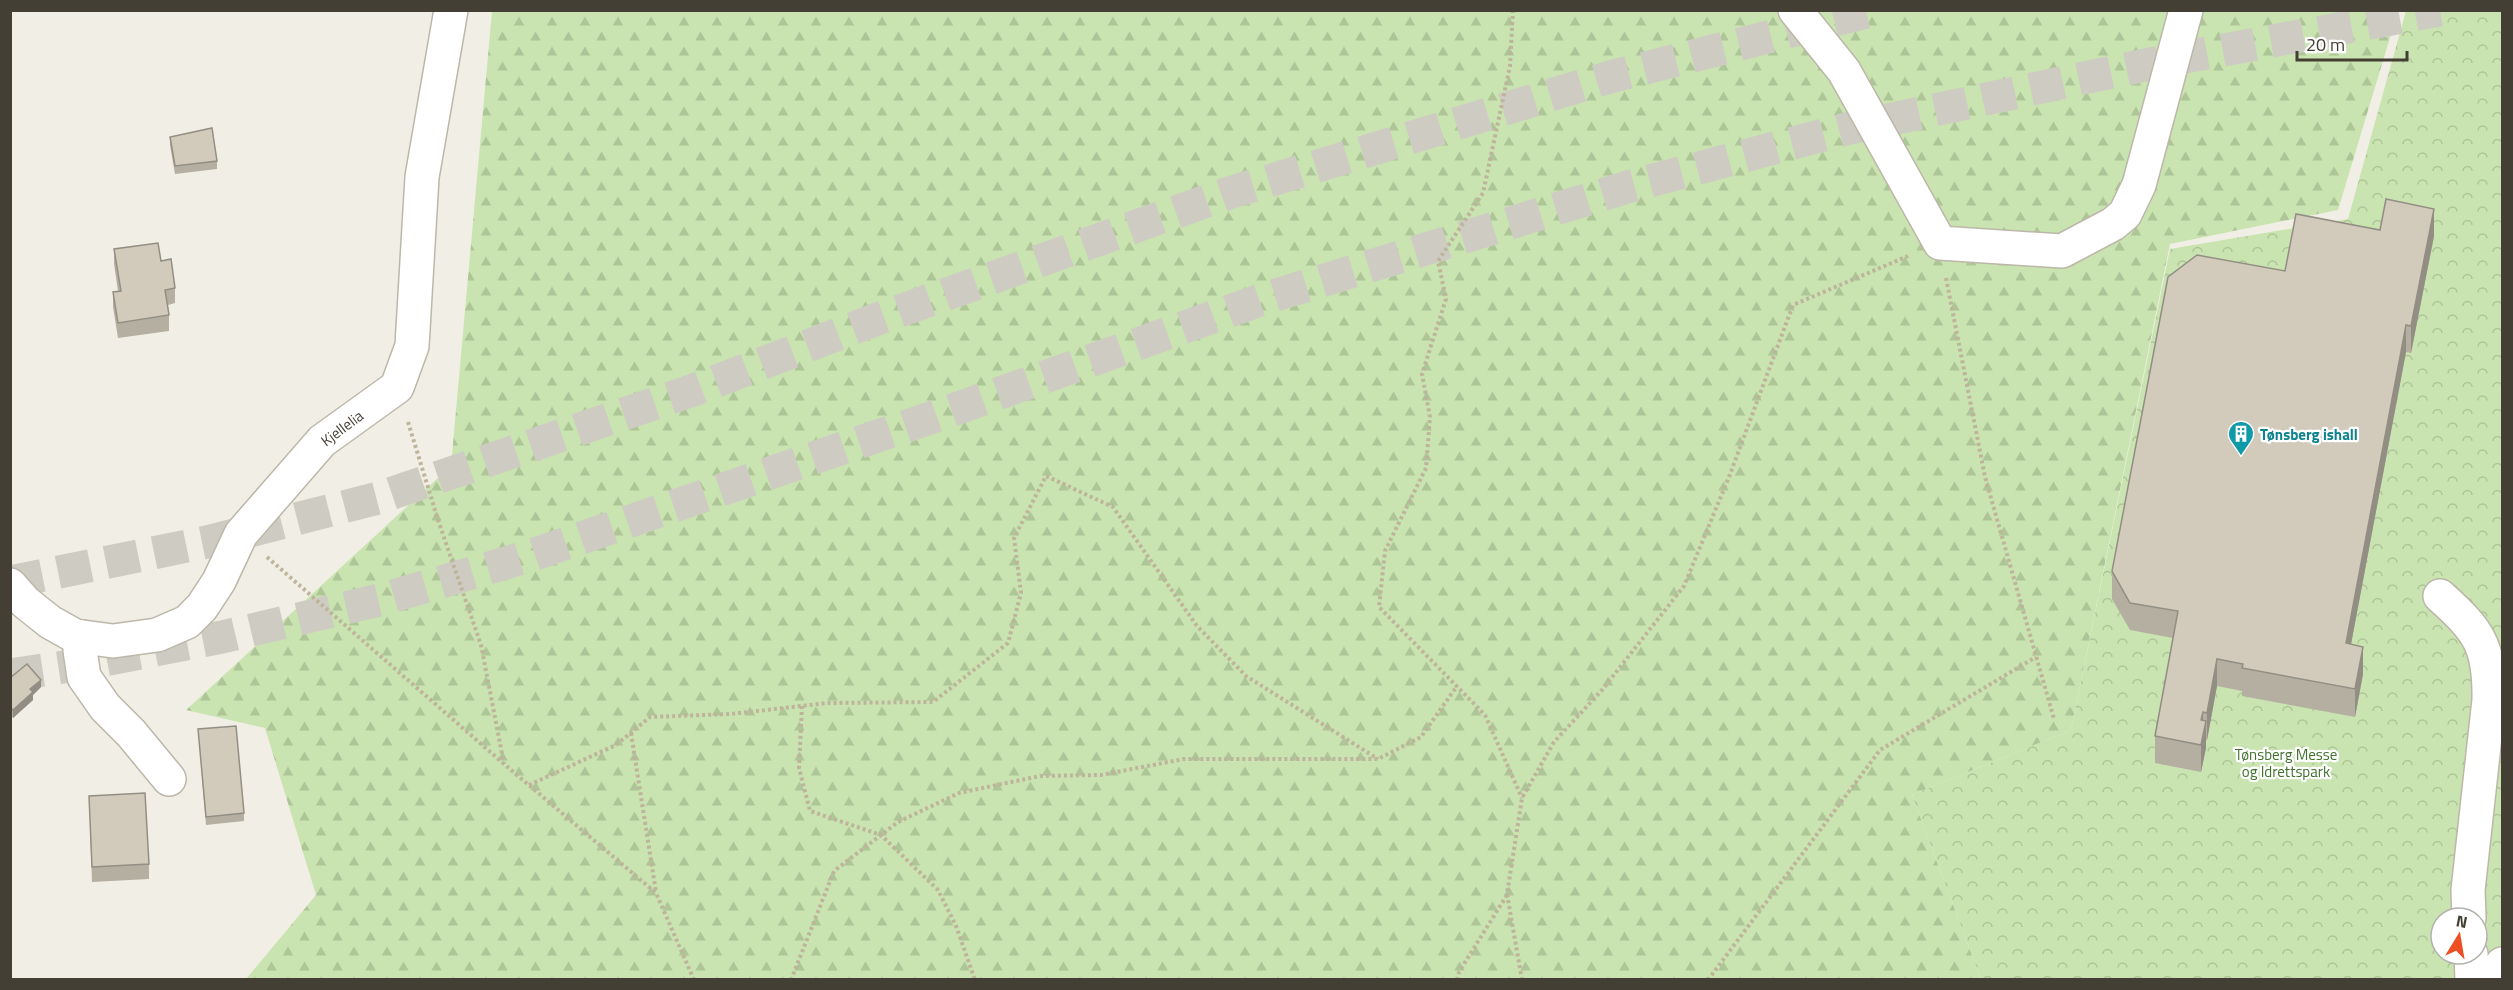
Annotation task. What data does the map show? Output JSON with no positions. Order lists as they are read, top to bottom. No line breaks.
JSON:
{"streets":{"street":["Kjellelia"]},"parks":["Tønsberg Messe og Idrettspark"],"places":{"building":["Tønsberg ishall"]},"scale_bar":"20 m","north":"top"}
